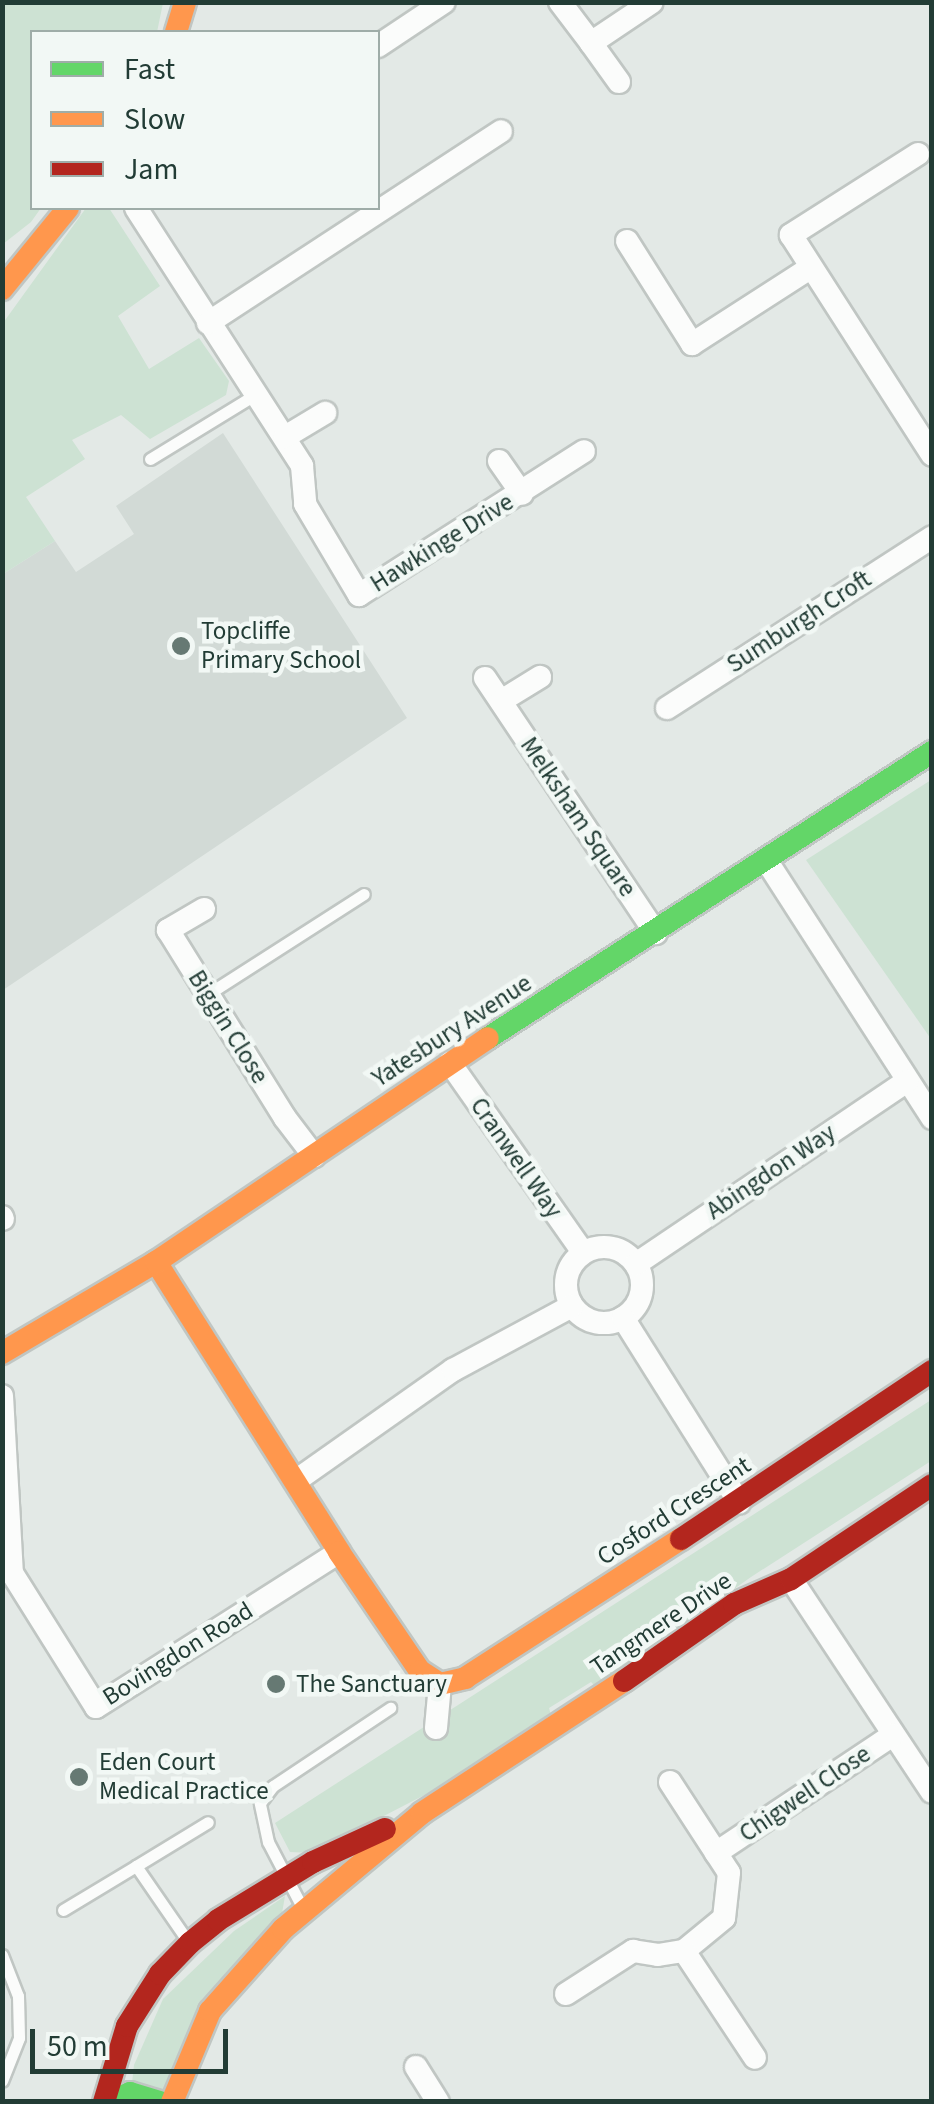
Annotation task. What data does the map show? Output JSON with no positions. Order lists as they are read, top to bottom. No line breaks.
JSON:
{"streets":{"street":["Hawkinge Drive","Sumburgh Croft","Melksham Square","Biggin Close","Yatesbury Avenue","Cranwell Way","Abingdon Way","Cosford Crescent","Tangmere Drive","Bovingdon Road","Chigwell Close"]},"crossings":[["Melksham Square","Yatesbury Avenue"],["Biggin Close","Yatesbury Avenue"],["Yatesbury Avenue","Cranwell Way"],["Cranwell Way","Abingdon Way"],["Tangmere Drive","Chigwell Close"]],"places":["Topcliffe Primary School","The Sanctuary","Eden Court Medical Practice"],"legend":["Fast","Slow","Jam"],"scale_bar":"50 m"}
